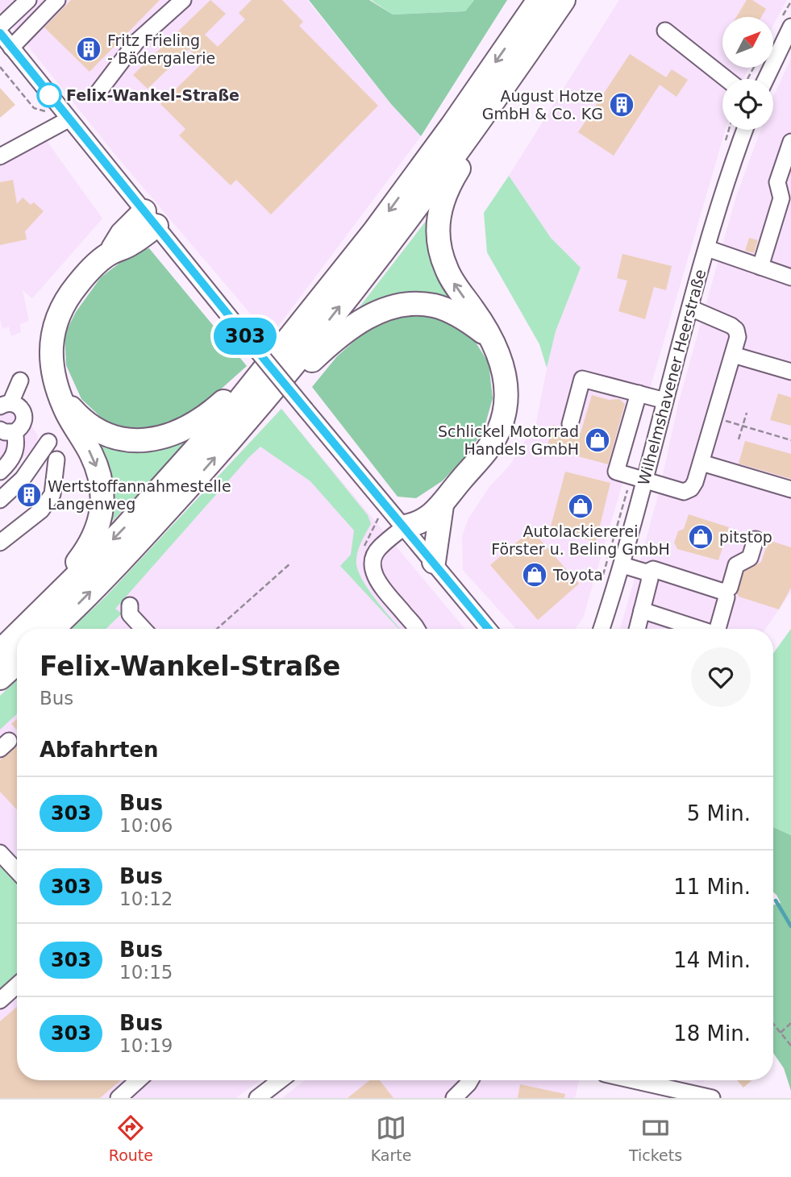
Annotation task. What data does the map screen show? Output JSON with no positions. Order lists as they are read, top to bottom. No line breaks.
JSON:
{"streets":{"street":["Wilhelmshavener Heerstraße"]},"places":{"building":["Fritz Frieling - Bädergalerie","August Hotze GmbH & Co. KG","Wertstoffannahmestelle Langenweg"],"other":["Felix-Wankel-Straße"],"shop":["Schlickel Motorrad Handels GmbH","Autolackiererei Förster u. Beling GmbH","pitstop","Toyota"]},"lines":["bus line 303"],"north":"top right","page":{"on_map":"303","heading":[["Felix-Wankel-Straße","Bus"],"Abfahrten"],"list":[{"mark":"303","name":"Bus","note":"10:06","value":"5 Min."},{"mark":"303","name":"Bus","note":"10:12","value":"11 Min."},{"mark":"303","name":"Bus","note":"10:15","value":"14 Min."},{"mark":"303","name":"Bus","note":"10:19","value":"18 Min."}],"tabs":["Route","Karte","Tickets"]}}
